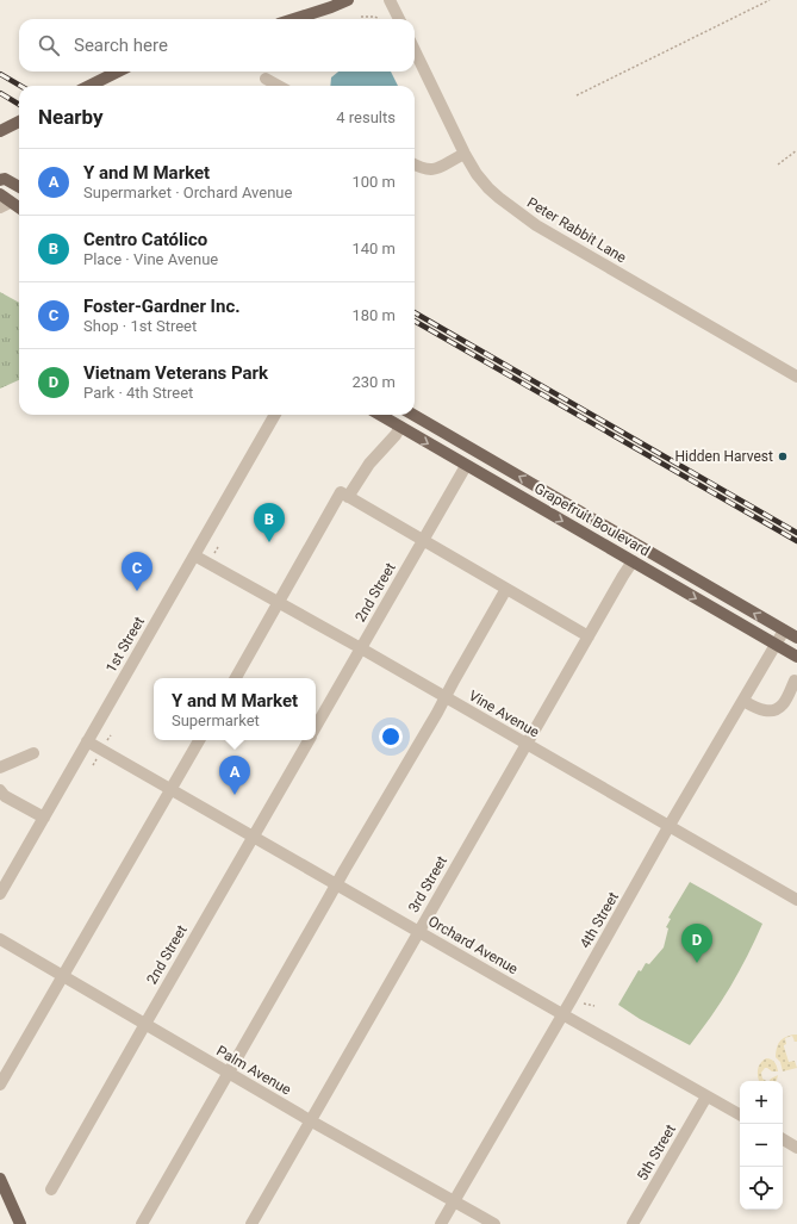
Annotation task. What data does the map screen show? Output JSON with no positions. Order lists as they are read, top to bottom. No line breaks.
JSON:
{"streets":{"main road":["Grapefruit Boulevard"],"street":["Peter Rabbit Lane","2nd Street","1st Street","Vine Avenue","3rd Street","4th Street","Orchard Avenue","Palm Avenue","5th Street"]},"crossings":[["Grapefruit Boulevard","2nd Street"],["Grapefruit Boulevard","3rd Street"],["Grapefruit Boulevard","4th Street"],["2nd Street","Vine Avenue"],["2nd Street","Orchard Avenue"],["2nd Street","Palm Avenue"],["1st Street","Vine Avenue"],["1st Street","Orchard Avenue"],["Vine Avenue","3rd Street"],["Vine Avenue","4th Street"],["3rd Street","Orchard Avenue"],["3rd Street","Palm Avenue"],["4th Street","Orchard Avenue"],["4th Street","Palm Avenue"],["Orchard Avenue","5th Street"]],"places":["Hidden Harvest"],"page":{"search":"Search here","heading":["Nearby","4 results"],"list":[{"mark":"A","name":"Y and M Market","note":"Supermarket · Orchard Avenue","value":"100 m"},{"mark":"B","name":"Centro Católico","note":"Place · Vine Avenue","value":"140 m"},{"mark":"C","name":"Foster-Gardner Inc.","note":"Shop · 1st Street","value":"180 m"},{"mark":"D","name":"Vietnam Veterans Park","note":"Park · 4th Street","value":"230 m"}],"pins":["B","C","A","D"],"popup":["Y and M Market","Supermarket"],"map_buttons":["+","−"]}}
